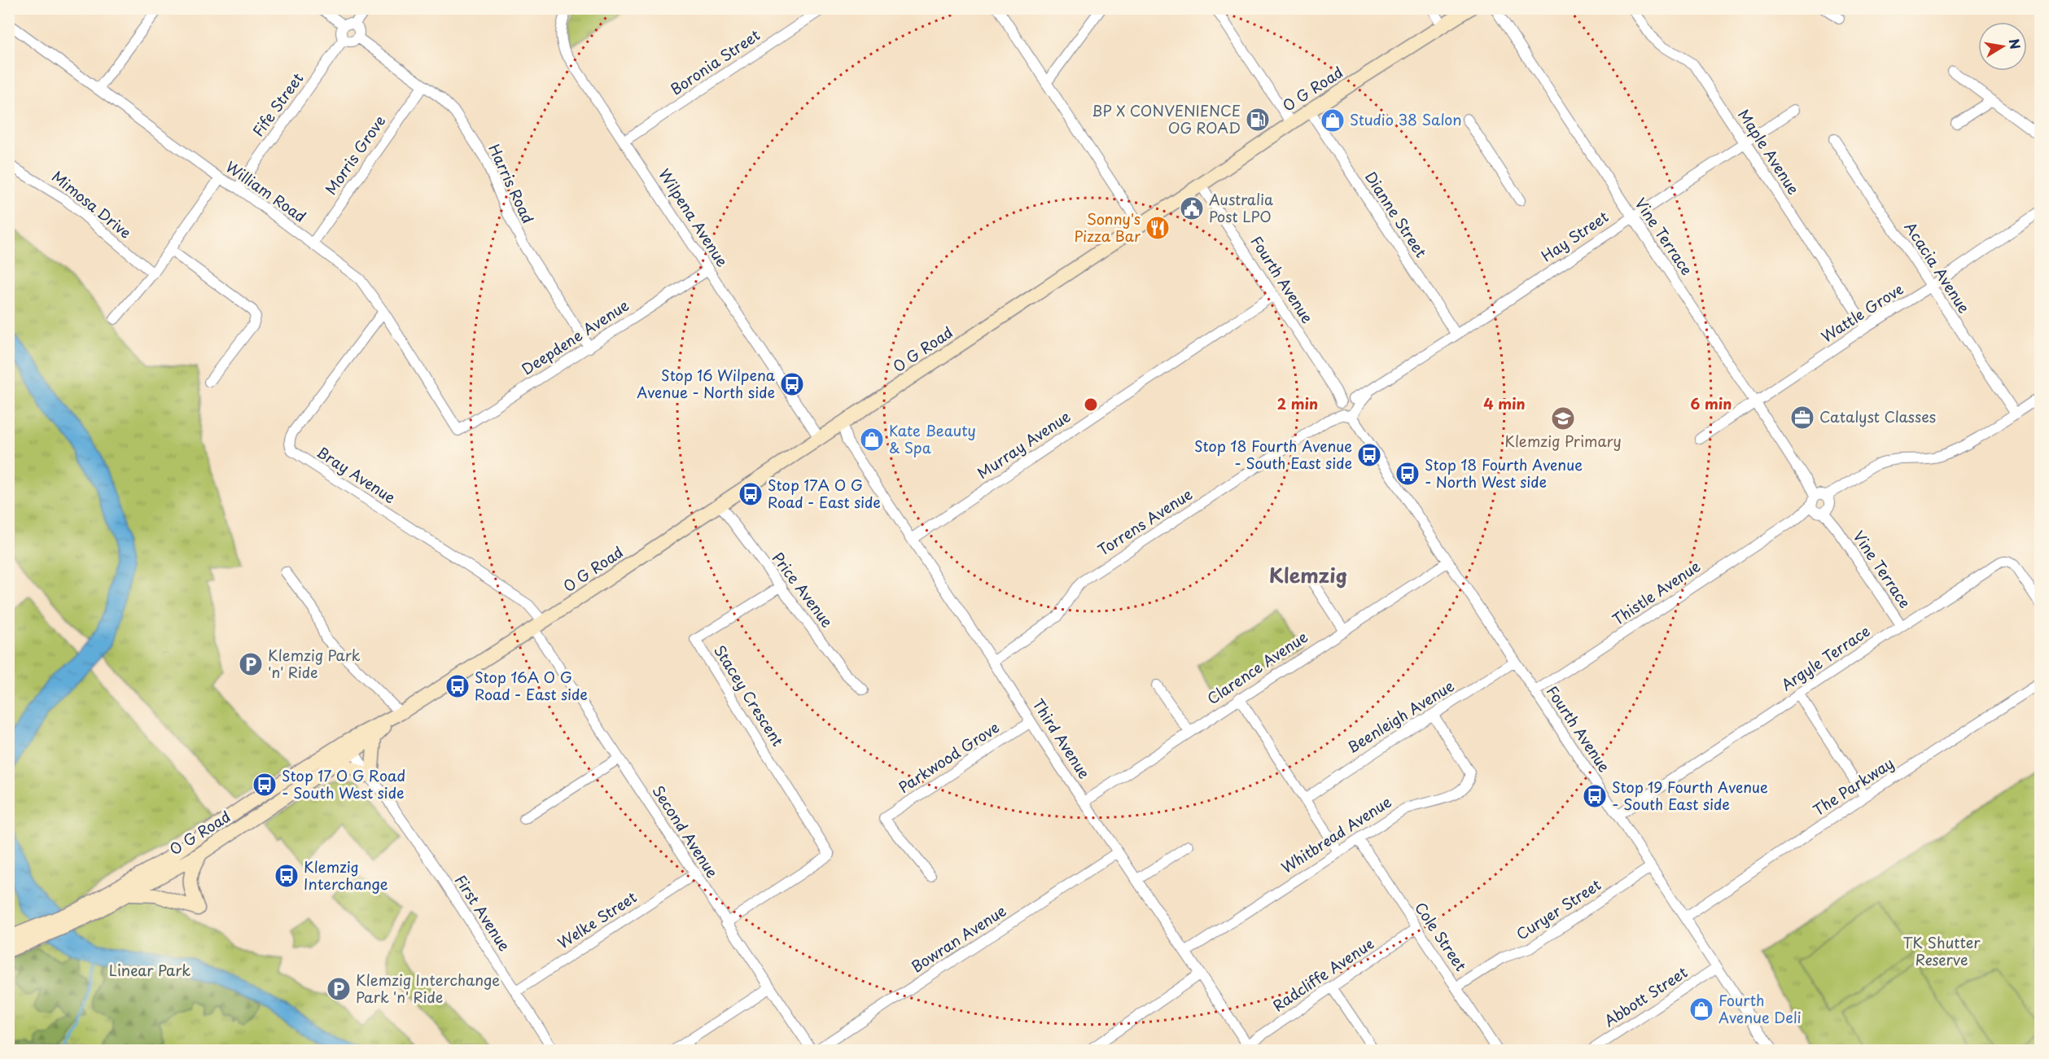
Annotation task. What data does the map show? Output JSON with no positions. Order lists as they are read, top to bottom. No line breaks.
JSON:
{"streets":{"main road":["O G Road"],"street":["Boronia Street","Fife Street","Maple Avenue","Morris Grove","Harris Road","William Road","Mimosa Drive","Dianne Street","Wilpena Avenue","Hay Street","Vine Terrace","Acacia Avenue","Fourth Avenue","Wattle Grove","Deepdene Avenue","Murray Avenue","Bray Avenue","Torrens Avenue","Price Avenue","Thistle Avenue","Argyle Terrace","Clarence Avenue","Stacey Crescent","Beenleigh Avenue","Third Avenue","Parkwood Grove","The Parkway","Second Avenue","Whitbread Avenue","Curyer Street","First Avenue","Welke Street","Cole Street","Bowran Avenue","Radcliffe Avenue","Abbott Street"]},"crossings":[["Boronia Street","Wilpena Avenue"],["O G Road","Dianne Street"],["O G Road","Wilpena Avenue"],["O G Road","Fourth Avenue"],["O G Road","Bray Avenue"],["O G Road","Price Avenue"],["O G Road","Third Avenue"],["O G Road","Second Avenue"],["O G Road","First Avenue"],["Fife Street","Harris Road"],["Fife Street","William Road"],["Maple Avenue","Hay Street"],["Maple Avenue","Wattle Grove"],["Morris Grove","Harris Road"],["Morris Grove","William Road"],["Harris Road","Deepdene Avenue"],["William Road","Deepdene Avenue"],["William Road","Bray Avenue"],["Dianne Street","Hay Street"],["Wilpena Avenue","Deepdene Avenue"],["Wilpena Avenue","Third Avenue"],["Hay Street","Vine Terrace"],["Hay Street","Fourth Avenue"],["Hay Street","Torrens Avenue"],["Vine Terrace","Wattle Grove"],["Vine Terrace","Thistle Avenue"],["Vine Terrace","Argyle Terrace"],["Acacia Avenue","Wattle Grove"],["Acacia Avenue","Thistle Avenue"],["Fourth Avenue","Murray Avenue"],["Fourth Avenue","Torrens Avenue"],["Fourth Avenue","Thistle Avenue"],["Fourth Avenue","Argyle Terrace"],["Fourth Avenue","Clarence Avenue"],["Fourth Avenue","Beenleigh Avenue"],["Fourth Avenue","The Parkway"],["Fourth Avenue","Curyer Street"],["Fourth Avenue","Abbott Street"],["Murray Avenue","Third Avenue"],["Bray Avenue","Second Avenue"],["Torrens Avenue","Third Avenue"],["Price Avenue","Stacey Crescent"],["Clarence Avenue","Third Avenue"],["Stacey Crescent","Second Avenue"],["Beenleigh Avenue","Whitbread Avenue"],["Third Avenue","Parkwood Grove"],["Third Avenue","Whitbread Avenue"],["Third Avenue","Bowran Avenue"],["Third Avenue","Radcliffe Avenue"],["Second Avenue","Welke Street"],["Whitbread Avenue","Cole Street"],["Curyer Street","Cole Street"],["First Avenue","Welke Street"],["Cole Street","Radcliffe Avenue"]],"districts":["Klemzig"],"parks":["TK Shutter Reserve","Linear Park"],"places":{"fuel station":["BP X CONVENIENCE OG ROAD"],"shop":["Studio 38 Salon","Kate Beauty & Spa","Fourth Avenue Deli"],"public building":["Australia Post LPO"],"restaurant":["Sonny's Pizza Bar"],"bus stop":["Stop 16 Wilpena Avenue - North side","Stop 18 Fourth Avenue - South East side","Stop 18 Fourth Avenue - North West side","Stop 17A O G Road - East side","Stop 16A O G Road - East side","Stop 17 O G Road - South West side","Stop 19 Fourth Avenue - South East side","Klemzig Interchange"],"office":["Catalyst Classes"],"school or university":["Klemzig Primary"],"parking":["Klemzig Park 'n' Ride","Klemzig Interchange Park 'n' Ride"]},"north":"right","rings":["2 min","4 min","6 min"]}
